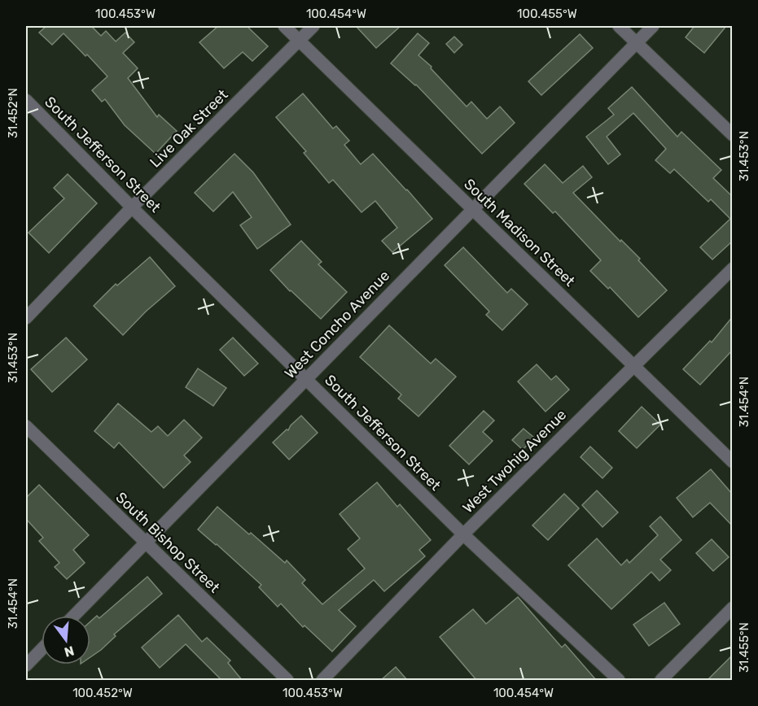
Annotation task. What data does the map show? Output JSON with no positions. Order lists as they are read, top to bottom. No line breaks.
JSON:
{"streets":{"street":["Live Oak Street","South Jefferson Street","South Madison Street","West Concho Avenue","West Twohig Avenue","South Bishop Street"]},"crossings":[["Live Oak Street","South Jefferson Street"],["Live Oak Street","South Madison Street"],["South Jefferson Street","West Concho Avenue"],["South Jefferson Street","West Twohig Avenue"],["South Madison Street","West Concho Avenue"],["South Madison Street","West Twohig Avenue"],["West Concho Avenue","South Bishop Street"]],"north":"bottom","coordinates":["100.453°W","100.454°W","100.455°W","31.452°N","31.453°N","31.454°N","31.455°N","100.452°W"]}
